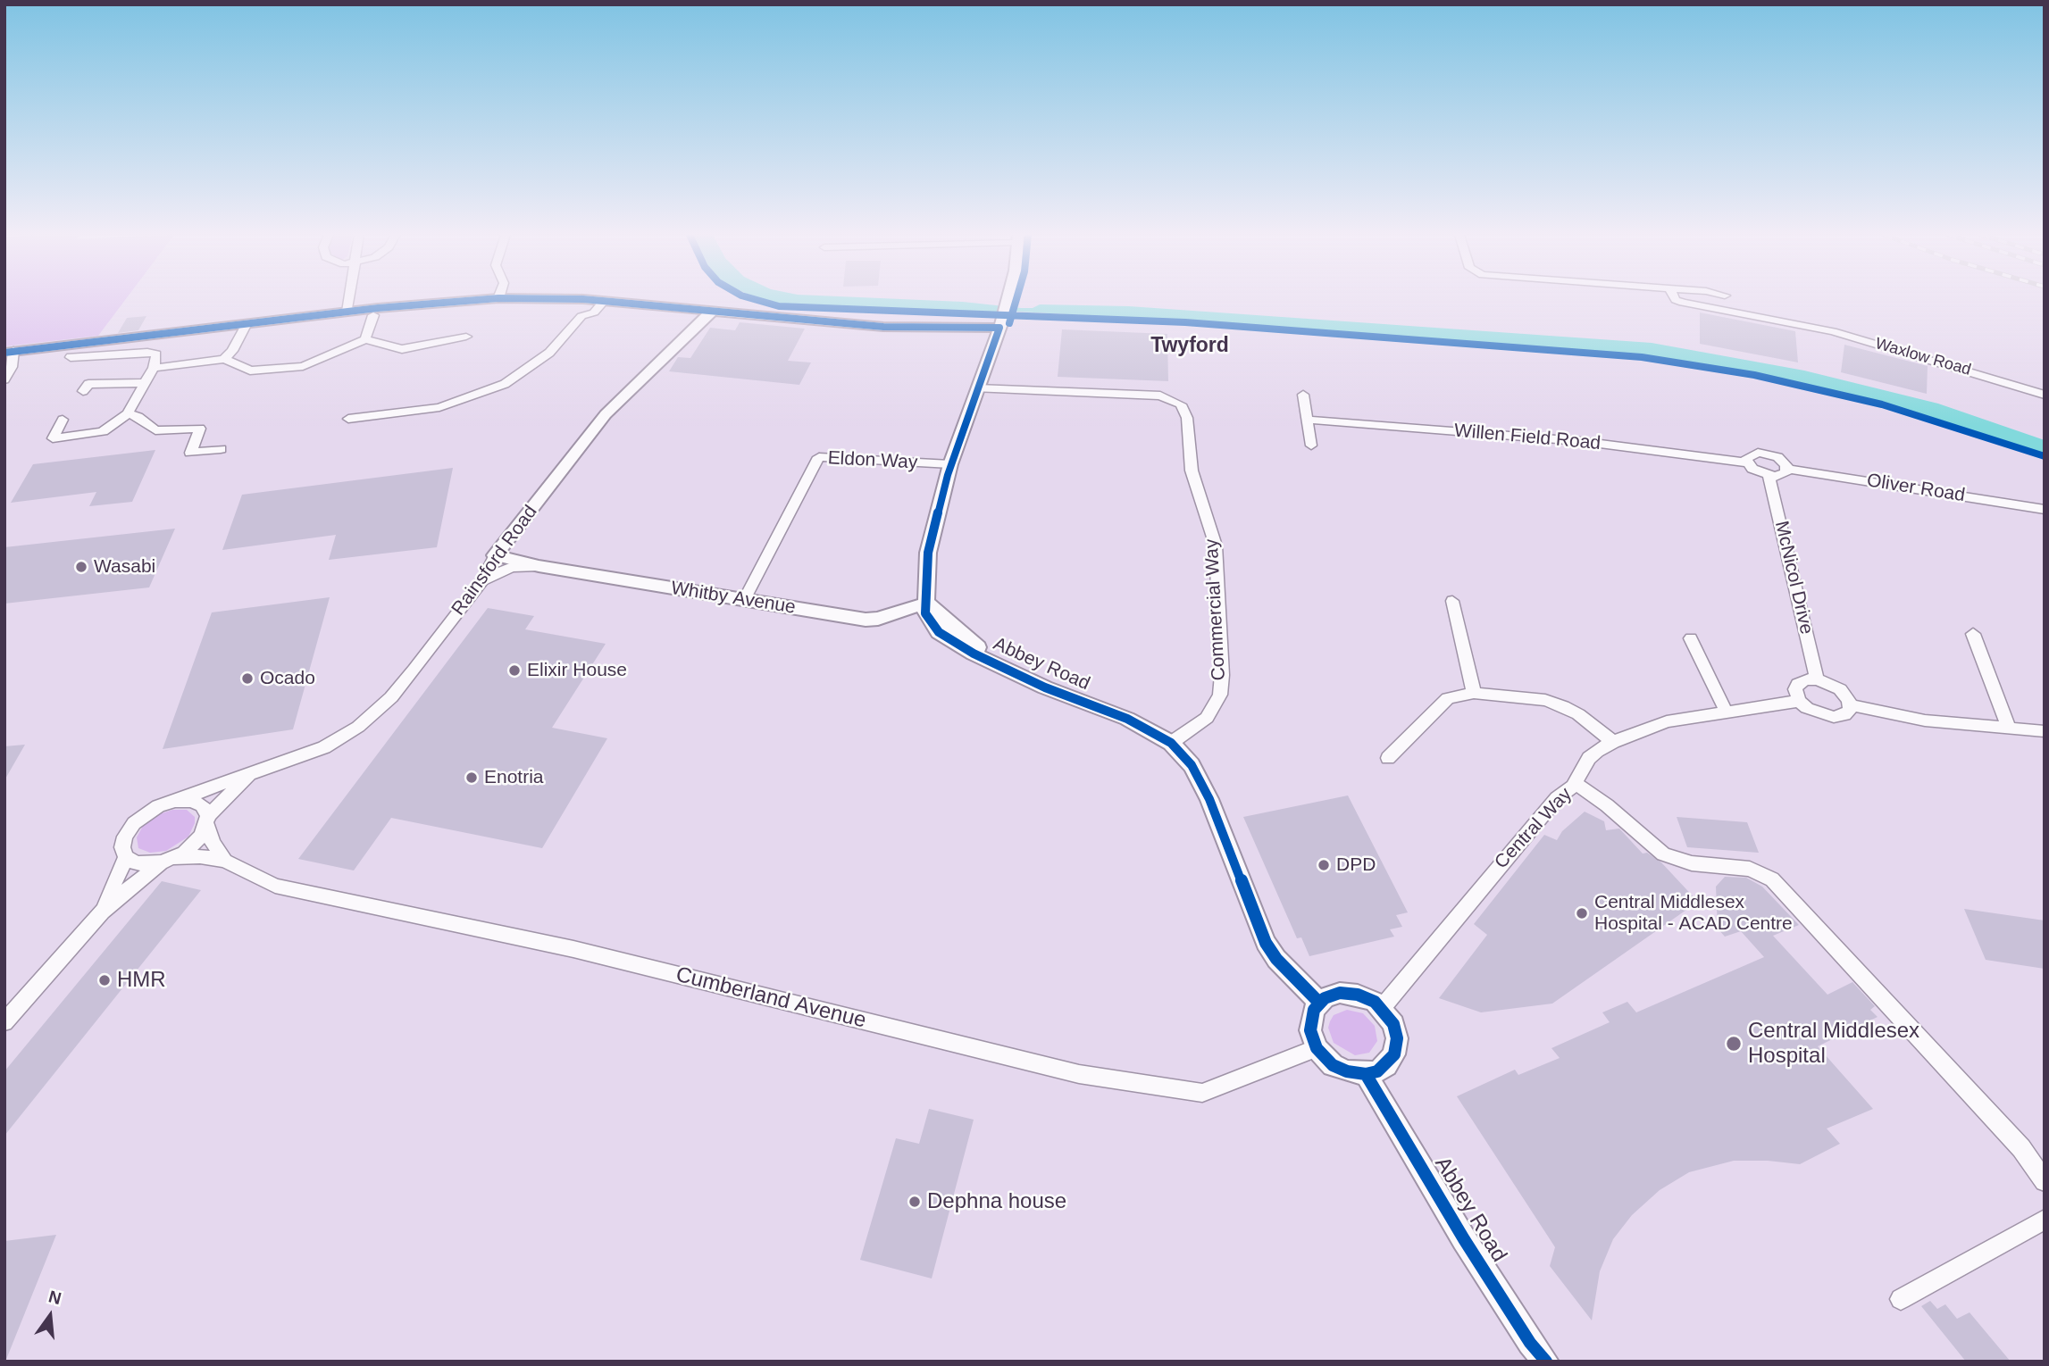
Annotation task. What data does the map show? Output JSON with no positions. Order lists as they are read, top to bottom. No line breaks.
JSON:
{"streets":{"street":["Waxlow Road","Willen Field Road","Eldon Way","Oliver Road","Rainsford Road","McNicol Drive","Whitby Avenue","Commercial Way","Abbey Road","Central Way","Cumberland Avenue"]},"crossings":[["Eldon Way","Whitby Avenue"],["Eldon Way","Abbey Road"],["Rainsford Road","Whitby Avenue"],["Rainsford Road","Cumberland Avenue"],["Whitby Avenue","Abbey Road"],["Commercial Way","Abbey Road"],["Abbey Road","Central Way"],["Abbey Road","Cumberland Avenue"],["Central Way","Cumberland Avenue"]],"districts":["Twyford"],"places":["Wasabi","Elixir House","Ocado","Enotria","DPD","Central Middlesex Hospital - ACAD Centre","HMR","Central Middlesex Hospital","Dephna house"],"north":"top"}
